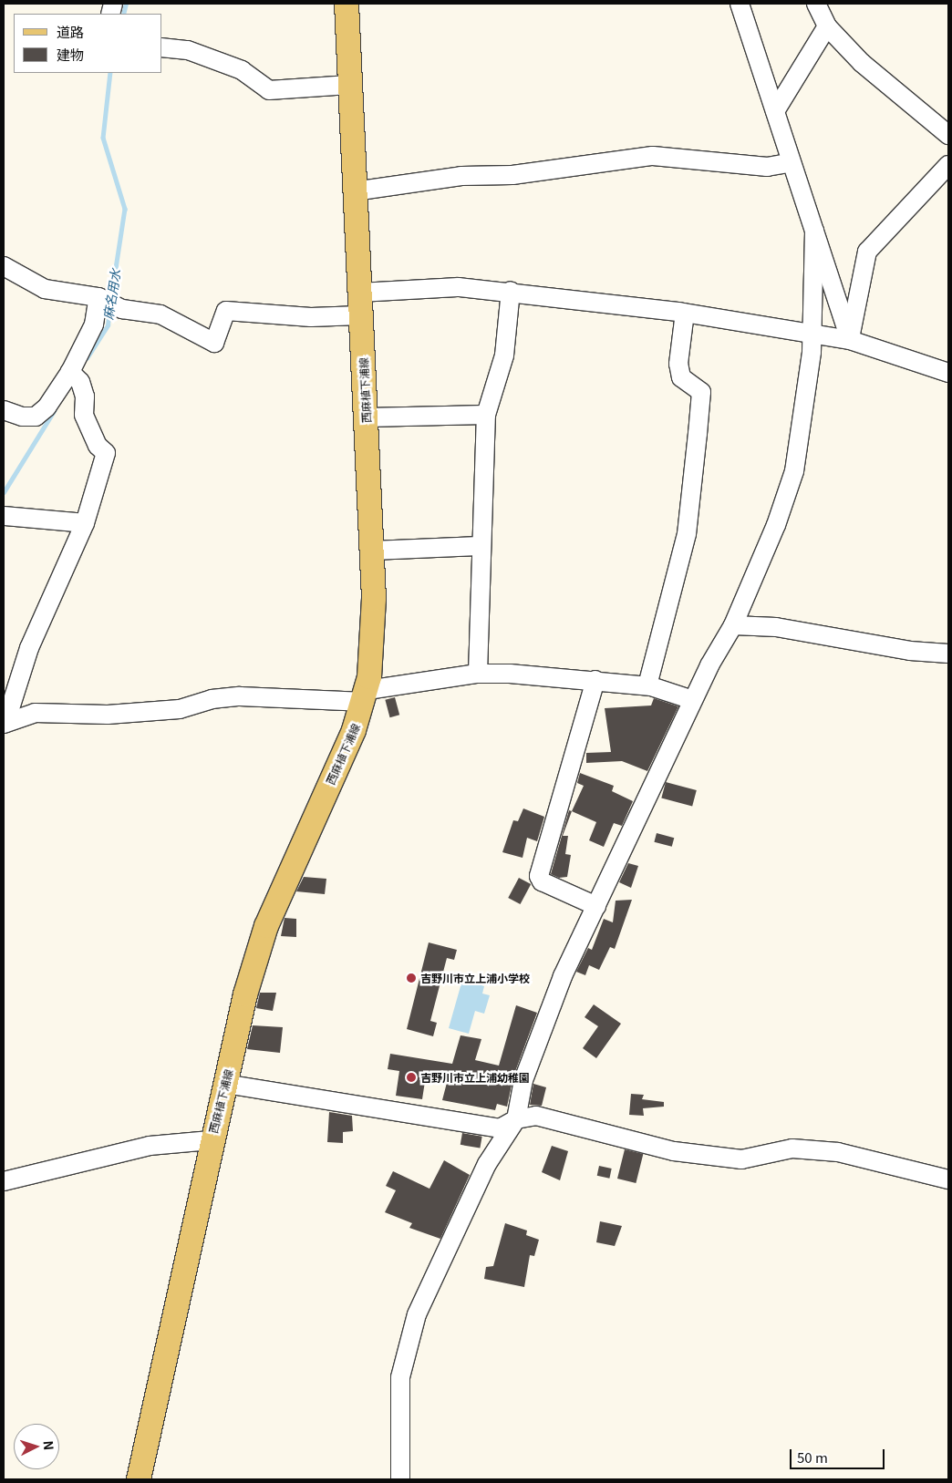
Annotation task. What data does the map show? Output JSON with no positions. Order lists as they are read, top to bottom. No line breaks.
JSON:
{"streets":{"main road":["西麻植下浦線"]},"water":["麻名用水"],"places":["吉野川市立上浦小学校","吉野川市立上浦幼稚園"],"legend":["道路","建物"],"scale_bar":"50 m","north":"right"}
